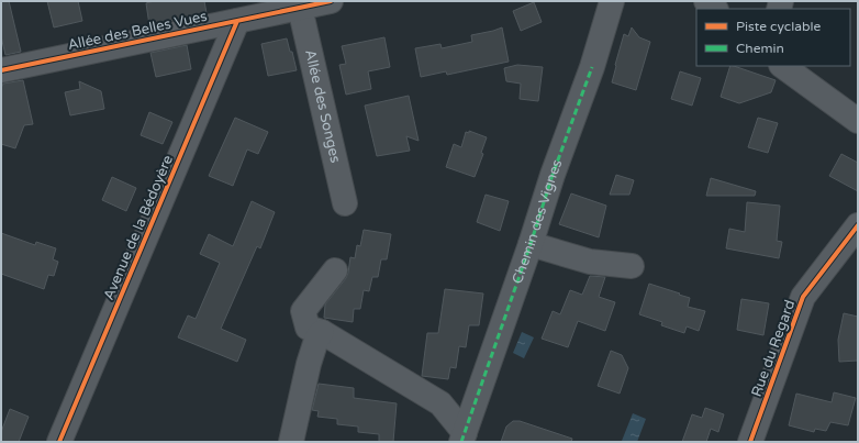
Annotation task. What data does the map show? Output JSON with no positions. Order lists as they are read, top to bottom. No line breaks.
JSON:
{"streets":{"street":["Allée des Belles Vues","Allée des Songes","Chemin des Vignes","Avenue de la Bédoyère","Rue du Regard"]},"crossings":[["Allée des Belles Vues","Allée des Songes"],["Allée des Belles Vues","Avenue de la Bédoyère"]],"legend":["Piste cyclable","Chemin"]}
